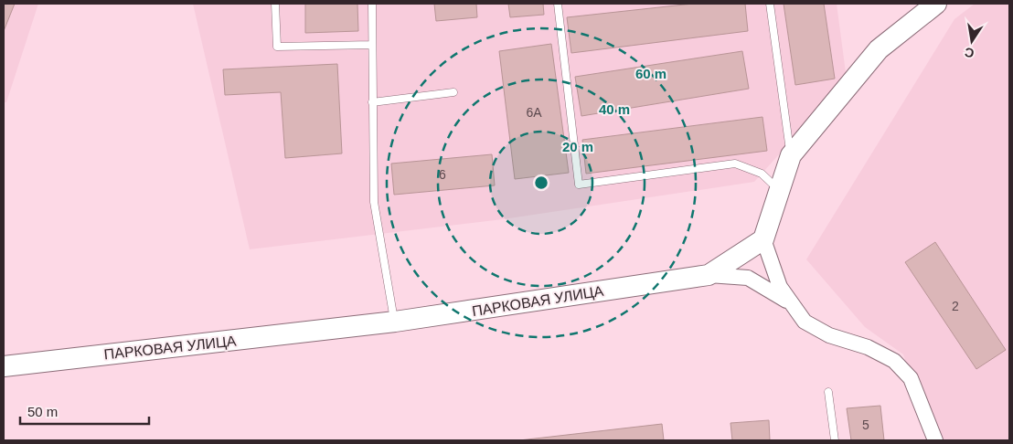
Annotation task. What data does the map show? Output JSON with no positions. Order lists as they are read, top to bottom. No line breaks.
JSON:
{"streets":{"street":["ПАРКОВАЯ УЛИЦА"]},"house_numbers":["6А","6","2","5"],"scale_bar":"50 m","north":"bottom","rings":["60 m","40 m","20 m"]}
